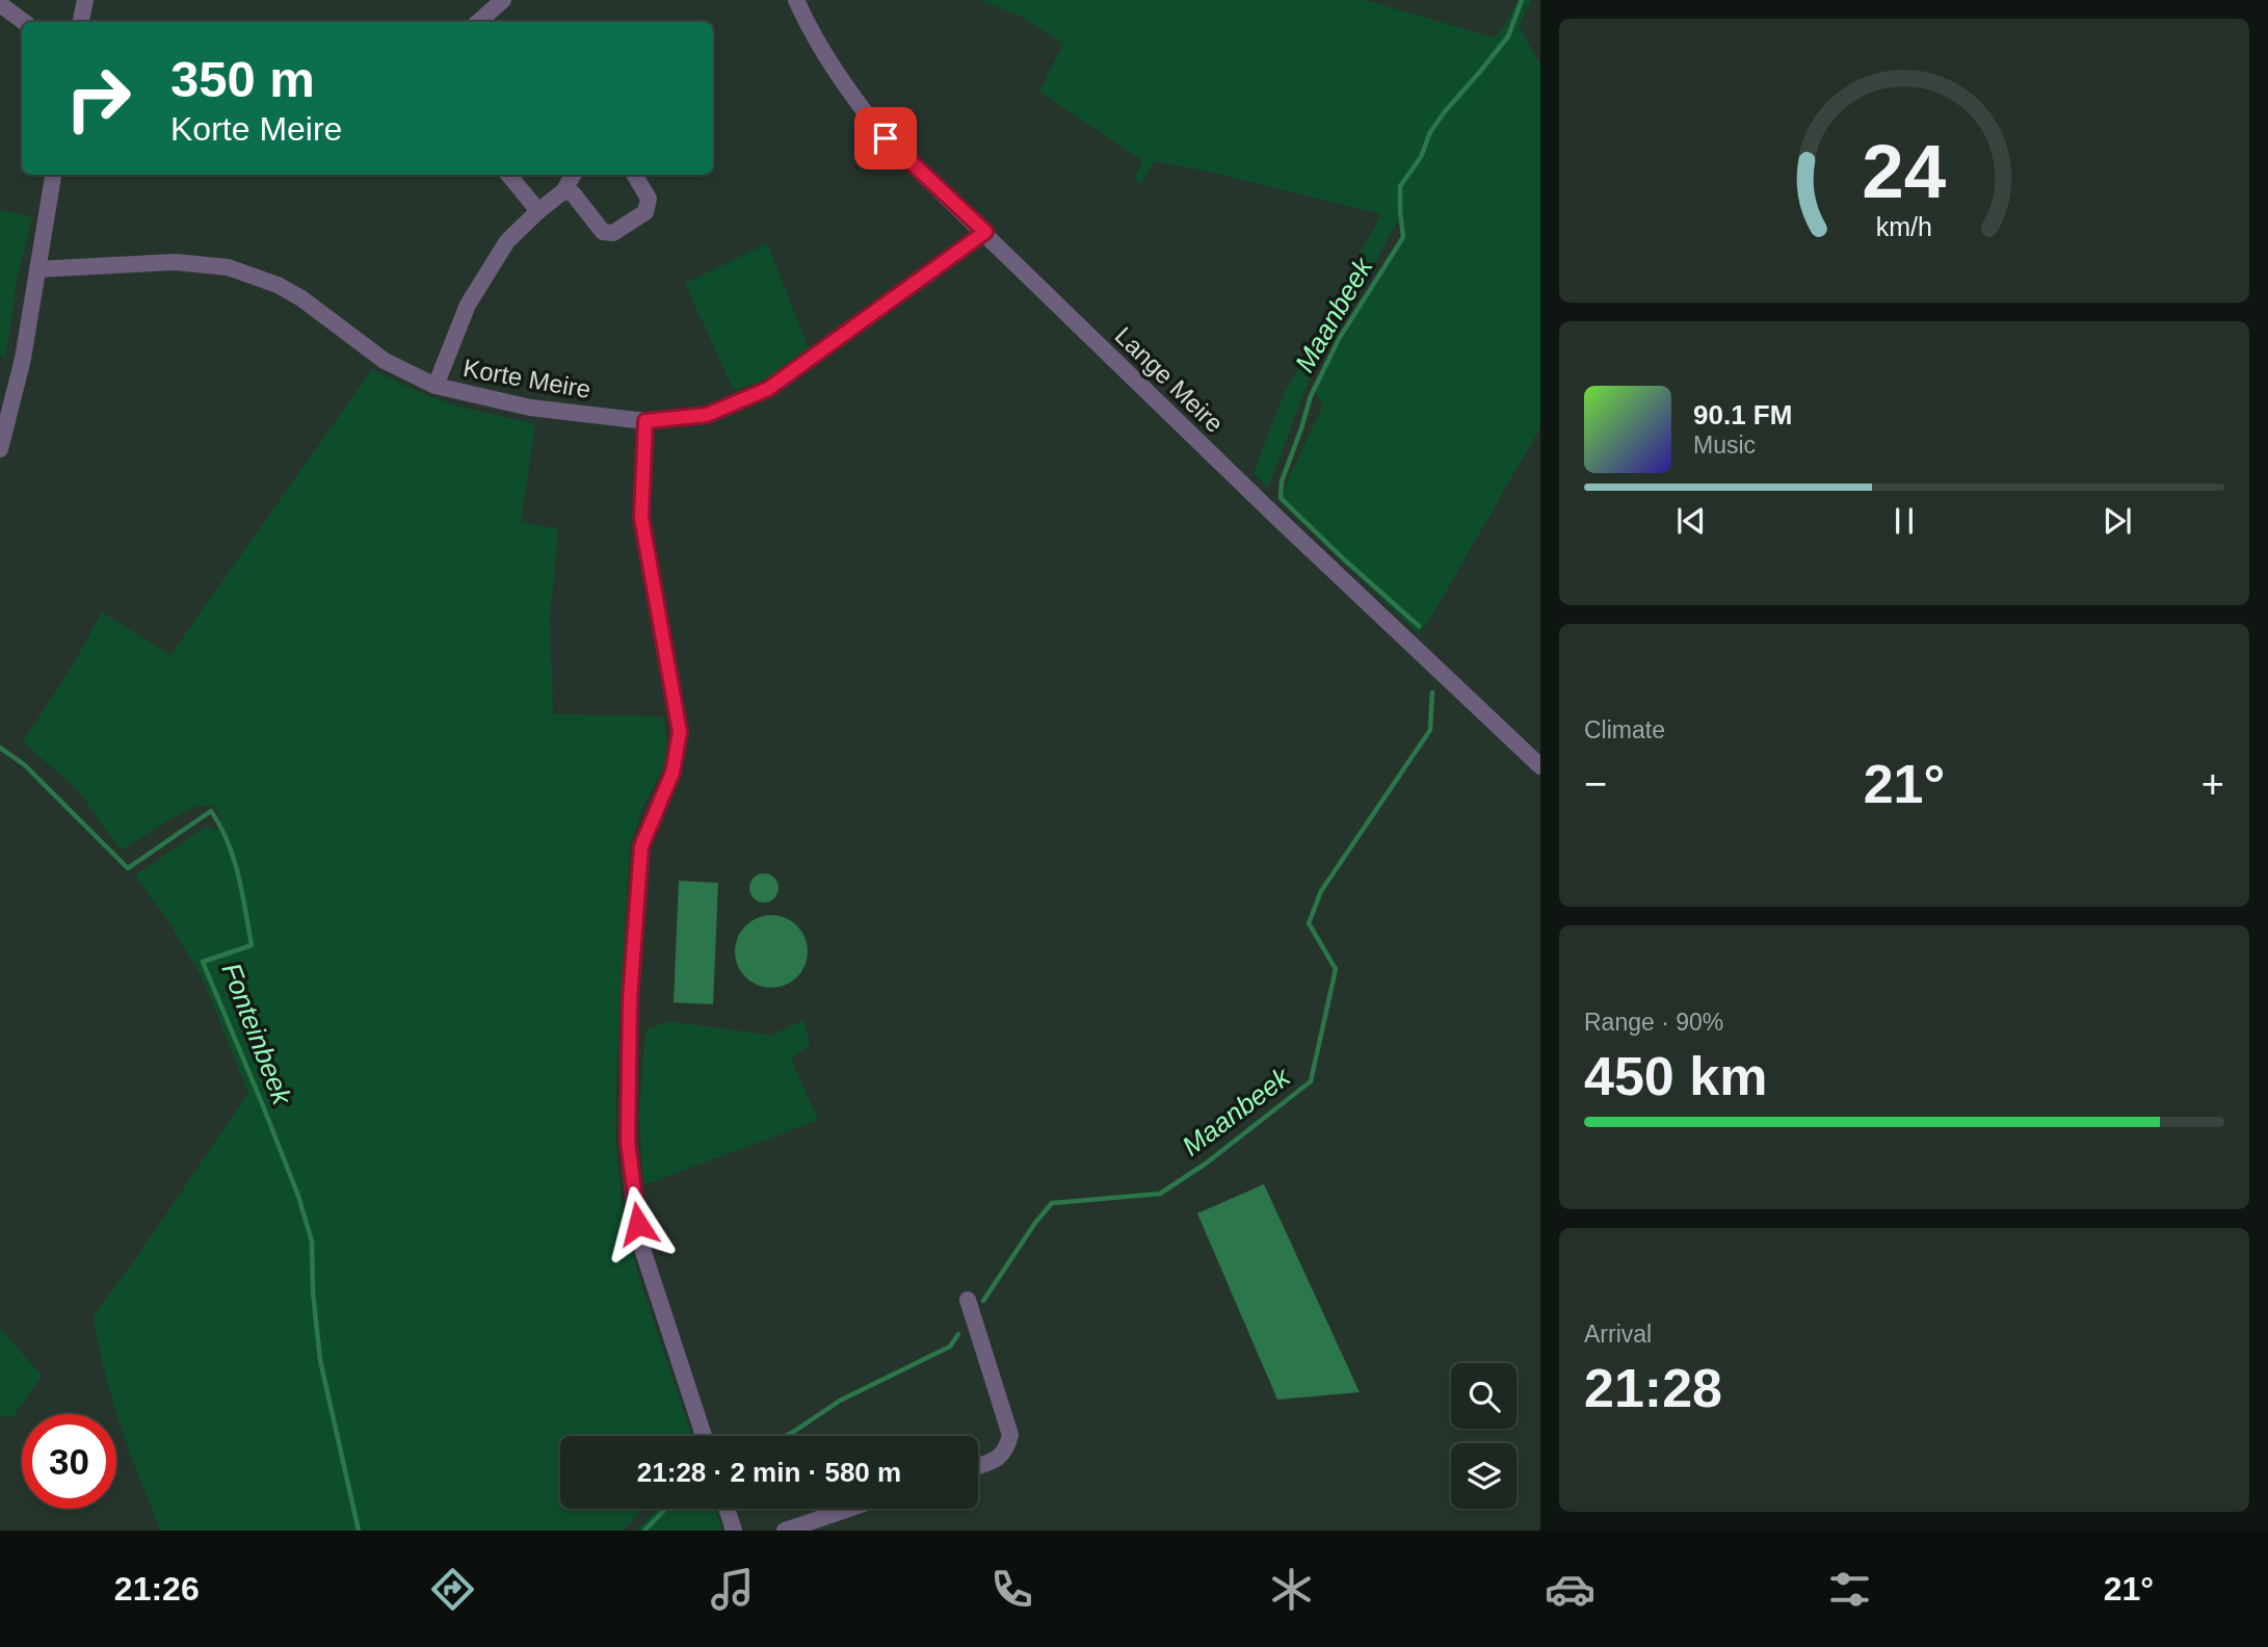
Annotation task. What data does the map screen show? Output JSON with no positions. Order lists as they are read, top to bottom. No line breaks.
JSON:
{"streets":{"street":["Korte Meire","Lange Meire"]},"crossings":[["Korte Meire","Lange Meire"]],"water":["Maanbeek","Fonteinbeek"],"page":{"turn":["350 m","Korte Meire"],"song":["90.1 FM","Music"],"tile":["Climate",["Range · 90%","450 km"],["Arrival","21:28"]],"heat":["−","21°","+"],"limit":"30","trip":"21:28 · 2 min · 580 m","tabs":["21:26","21°"],"gauge":["24","km/h"]}}
